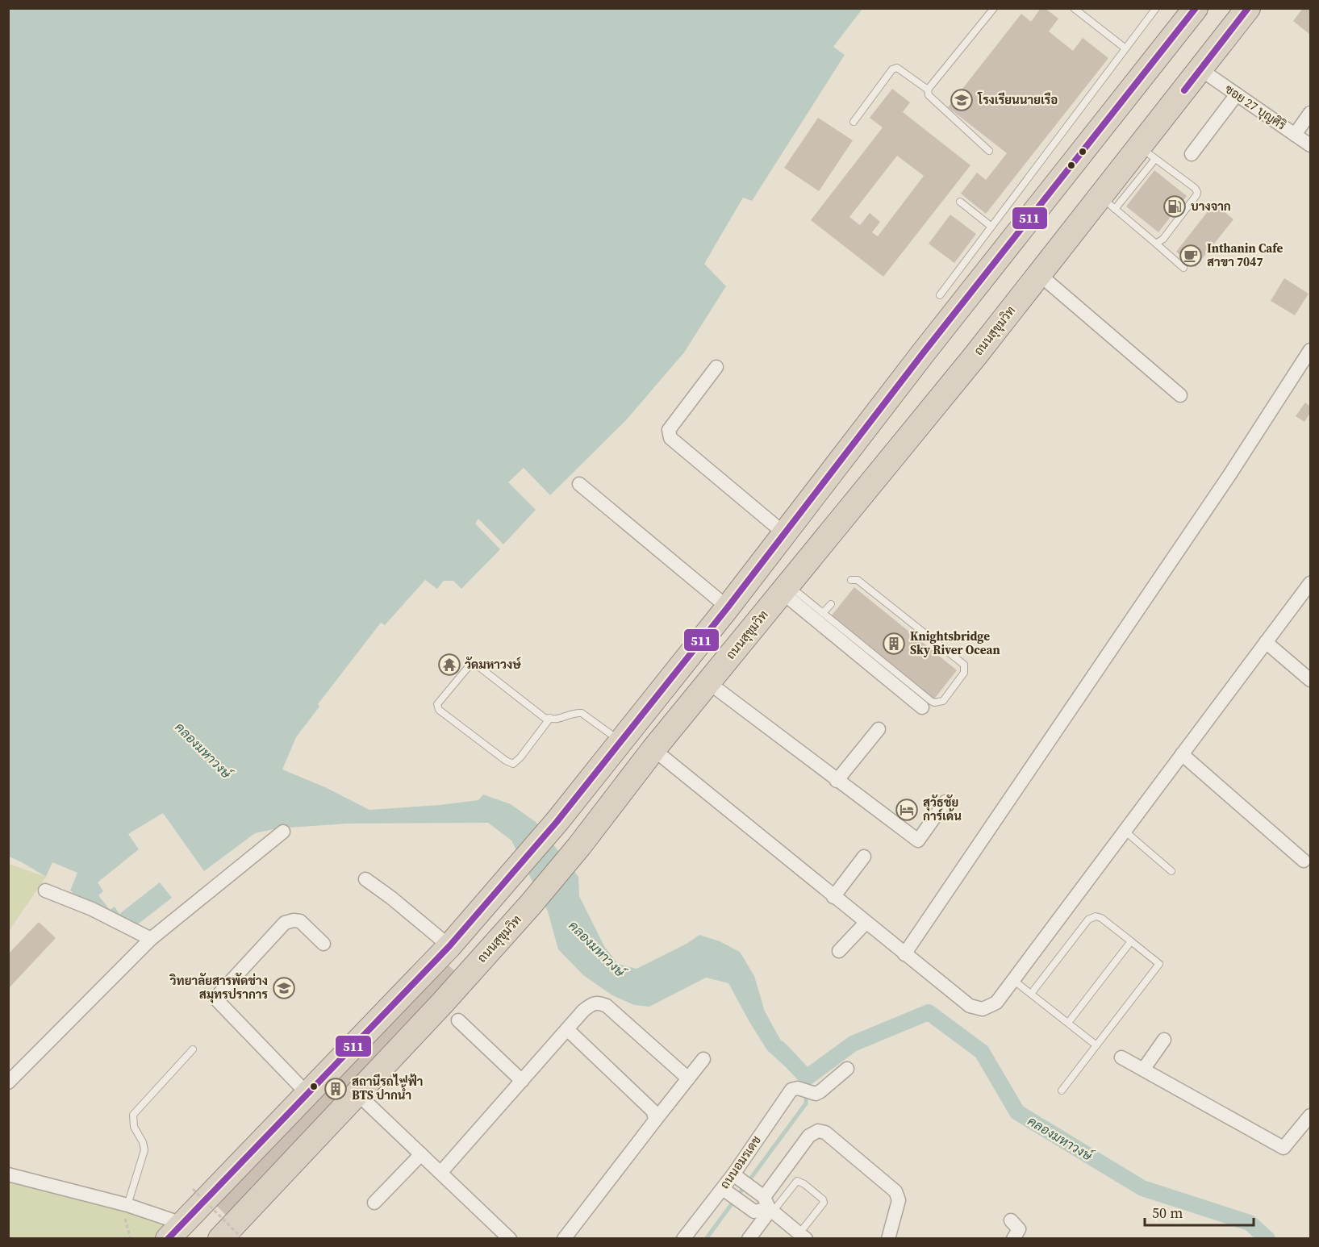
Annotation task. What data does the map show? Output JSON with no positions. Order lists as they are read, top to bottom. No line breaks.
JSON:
{"streets":{"highway":["ถนนสุขุมวิท"],"street":["ซอย 27 บุญศิริ","ถนนอมรเดช"]},"crossings":[["ซอย 27 บุญศิริ","ถนนสุขุมวิท"]],"water":["คลองมหาวงษ์"],"places":{"school or university":["โรงเรียนนายเรือ","วิทยาลัยสารพัดช่าง สมุทรปราการ"],"fuel station":["บางจาก"],"cafe":["Inthanin Cafe สาขา 7047"],"building":["Knightsbridge Sky River Ocean","สถานีรถไฟฟ้า BTS ปากน้ำ"],"temple":["วัดมหาวงษ์"],"hotel":["สุวัธชัย การ์เด้น"]},"lines":["transit line 511"],"scale_bar":"50 m"}
